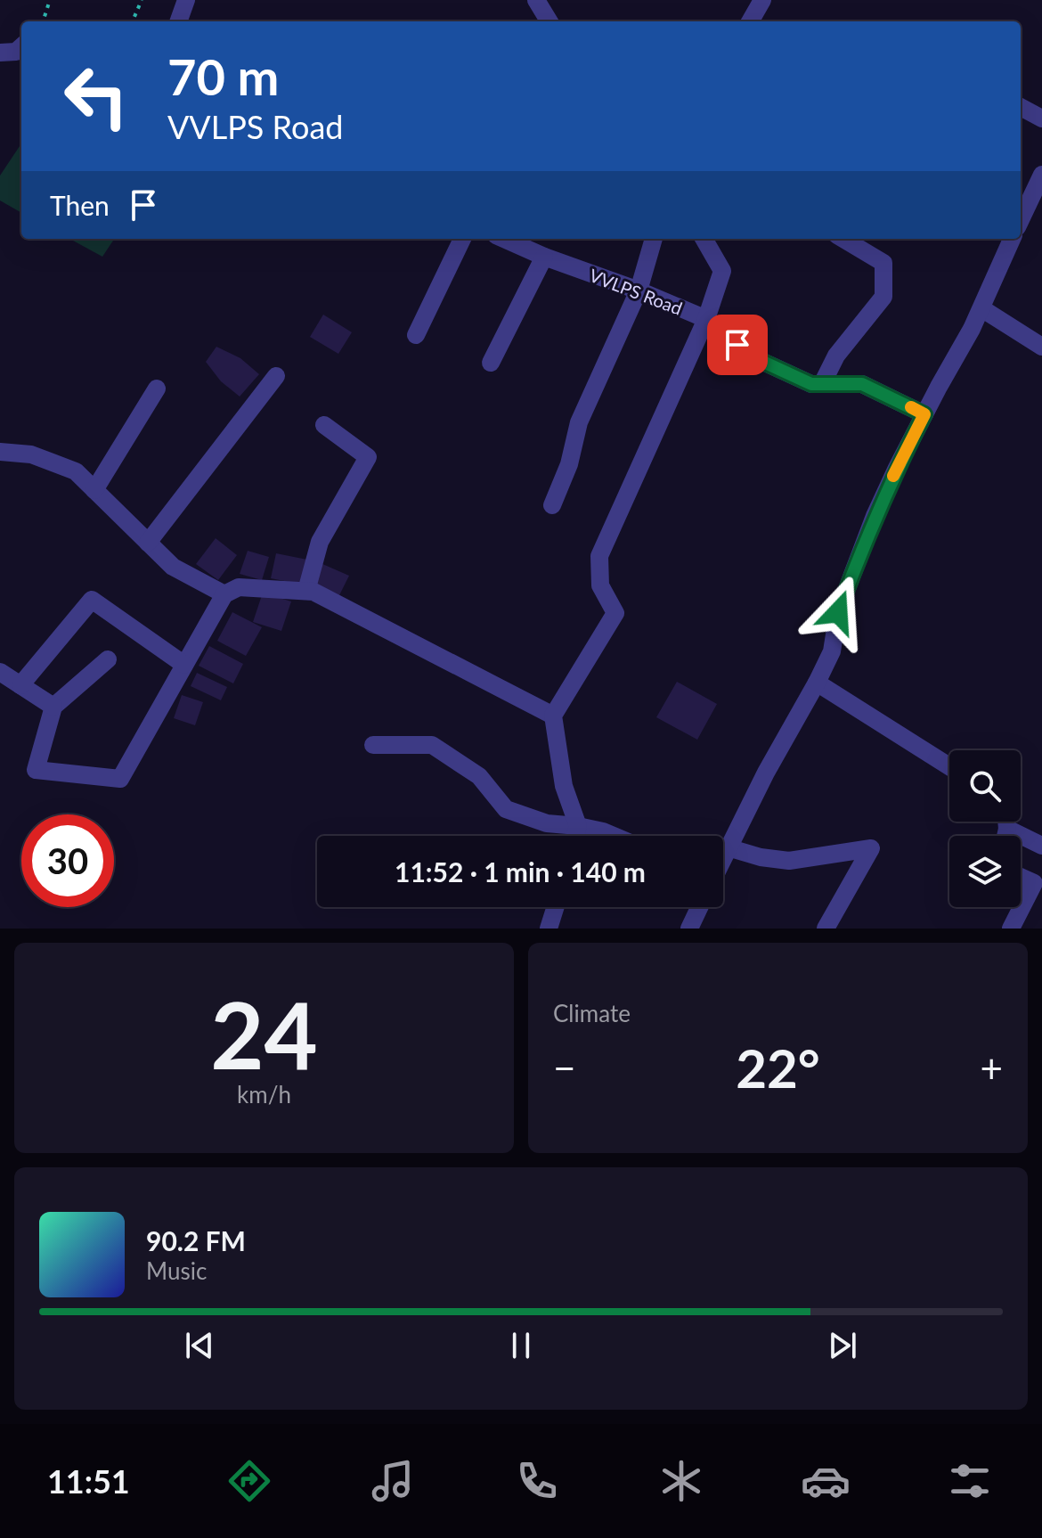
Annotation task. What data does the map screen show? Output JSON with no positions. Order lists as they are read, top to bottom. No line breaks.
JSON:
{"streets":{"street":["VVLPS Road"]},"page":{"turn":["70 m","VVLPS Road"],"then":"Then","limit":"30","trip":"11:52 · 1 min · 140 m","tile":[["24","km/h"],"Climate"],"heat":["−","22°","+"],"song":["90.2 FM","Music"],"tabs":"11:51"}}
